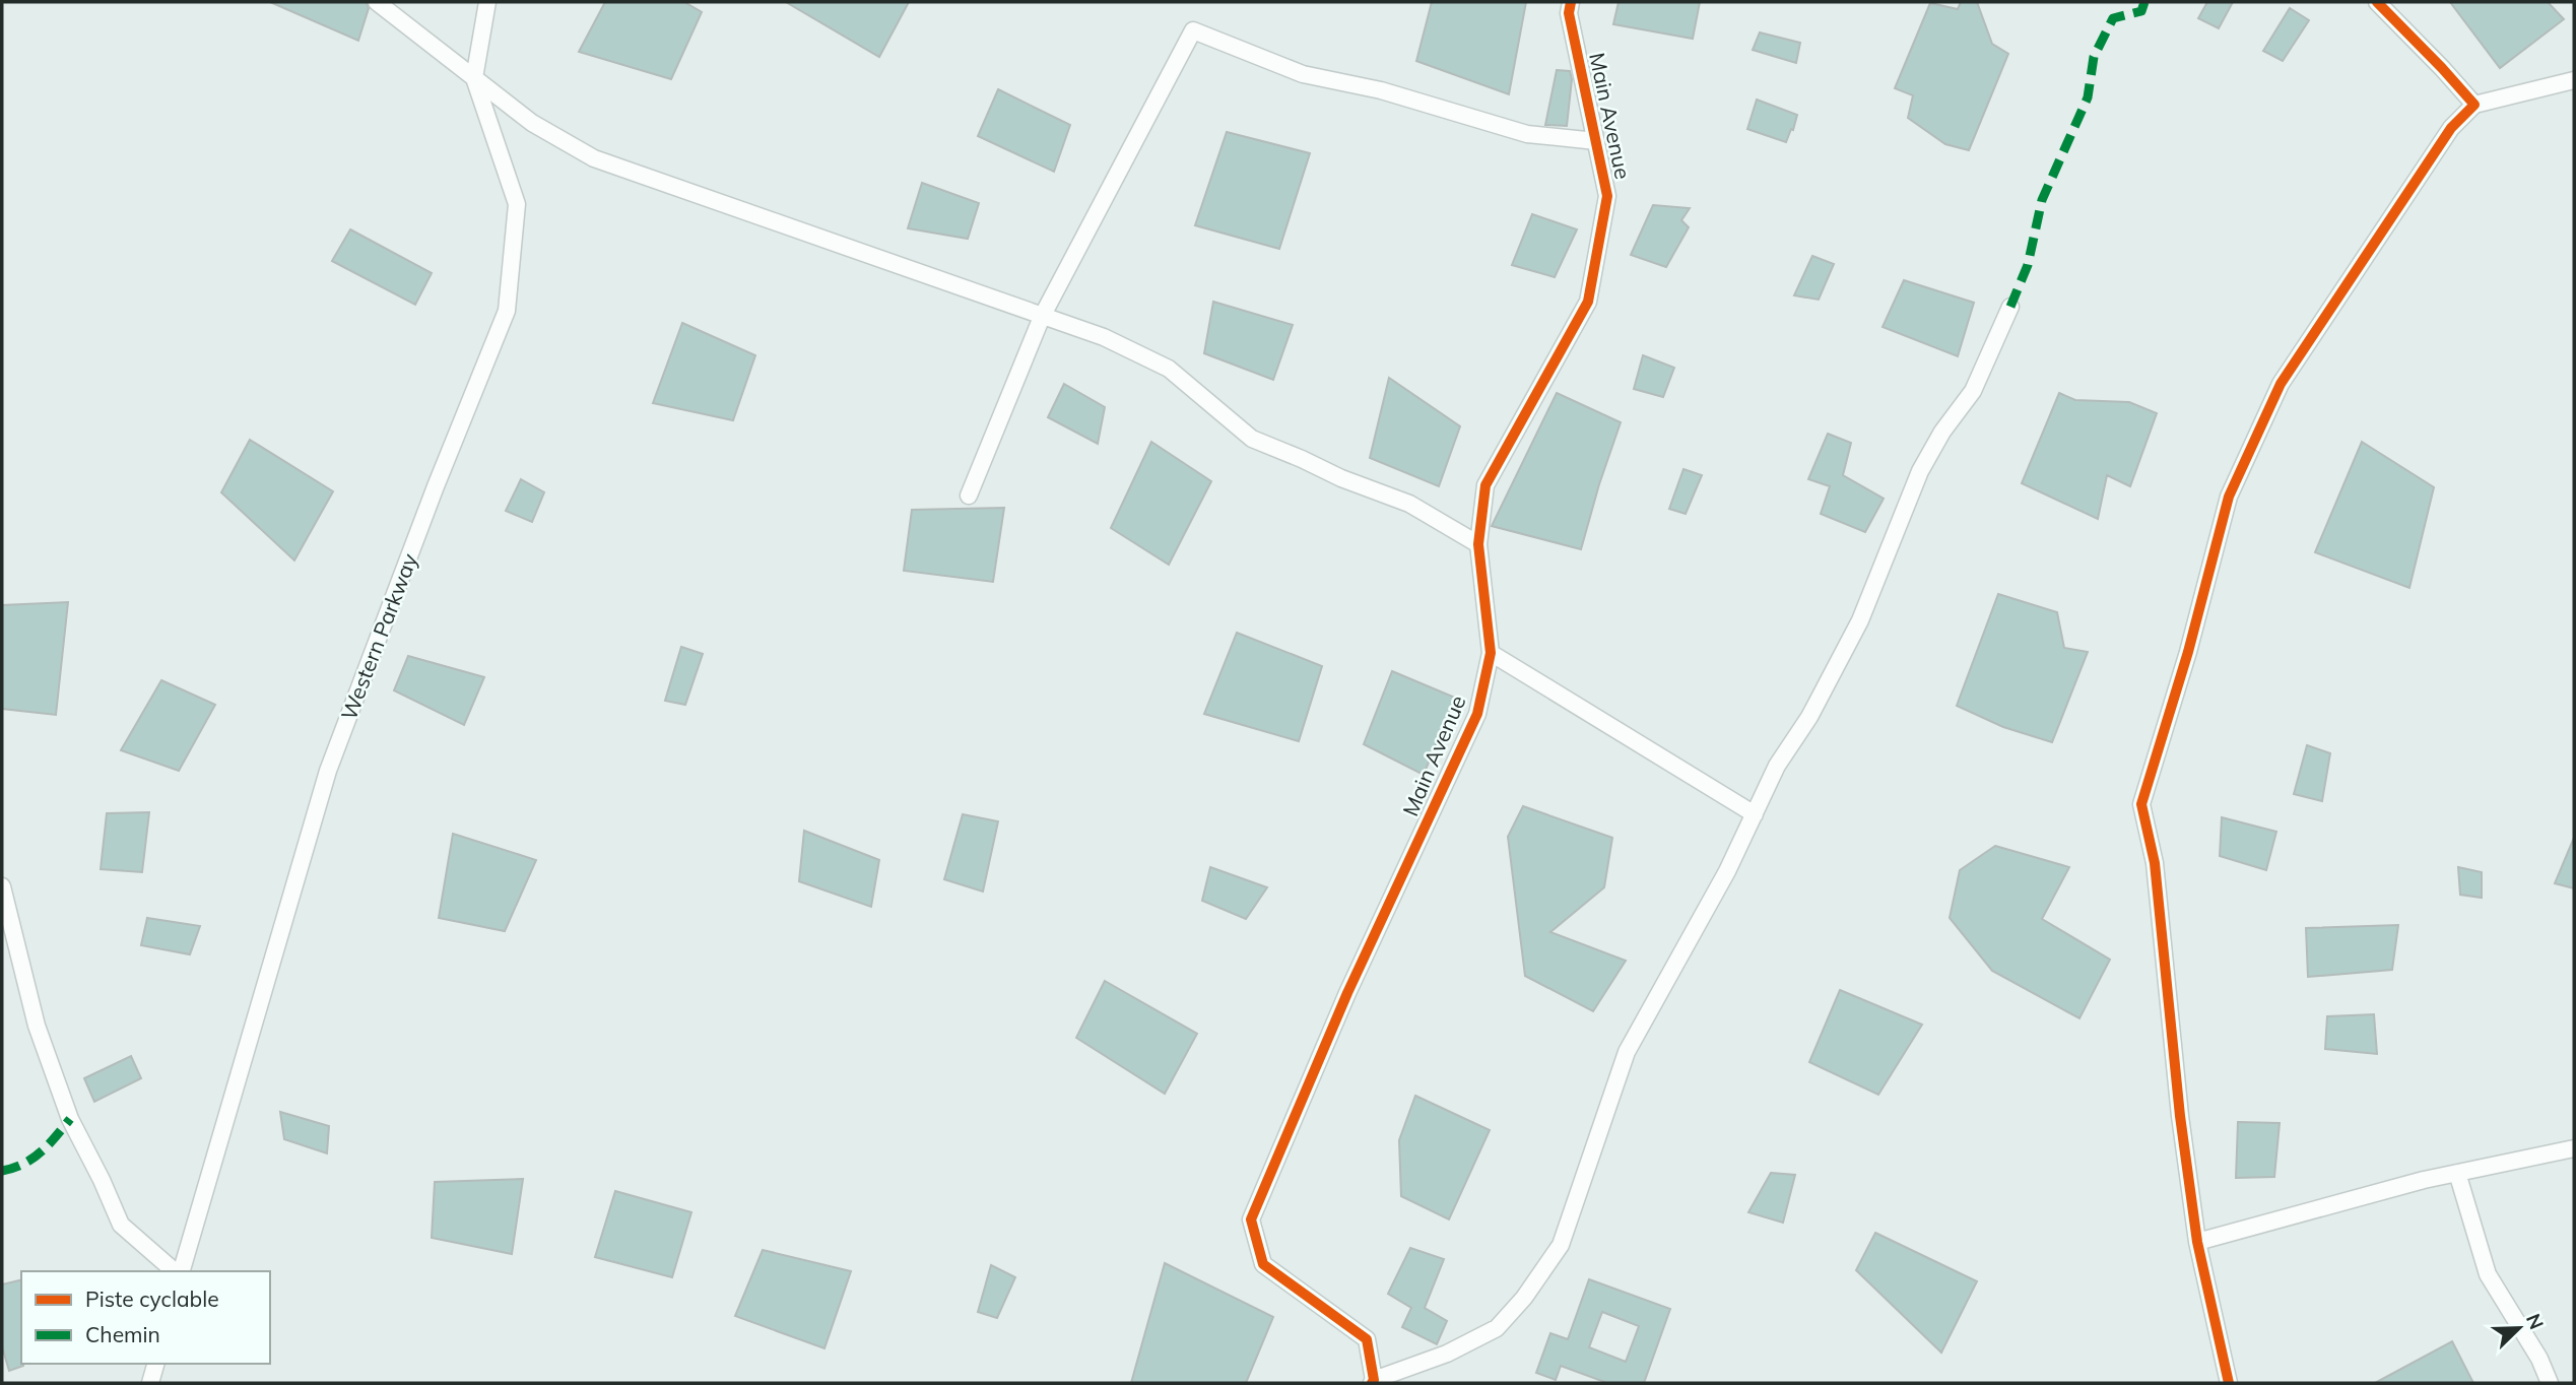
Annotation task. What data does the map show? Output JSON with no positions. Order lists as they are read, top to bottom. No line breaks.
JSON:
{"streets":{"street":["Main Avenue","Western Parkway"]},"legend":["Piste cyclable","Chemin"],"north":"top right"}
